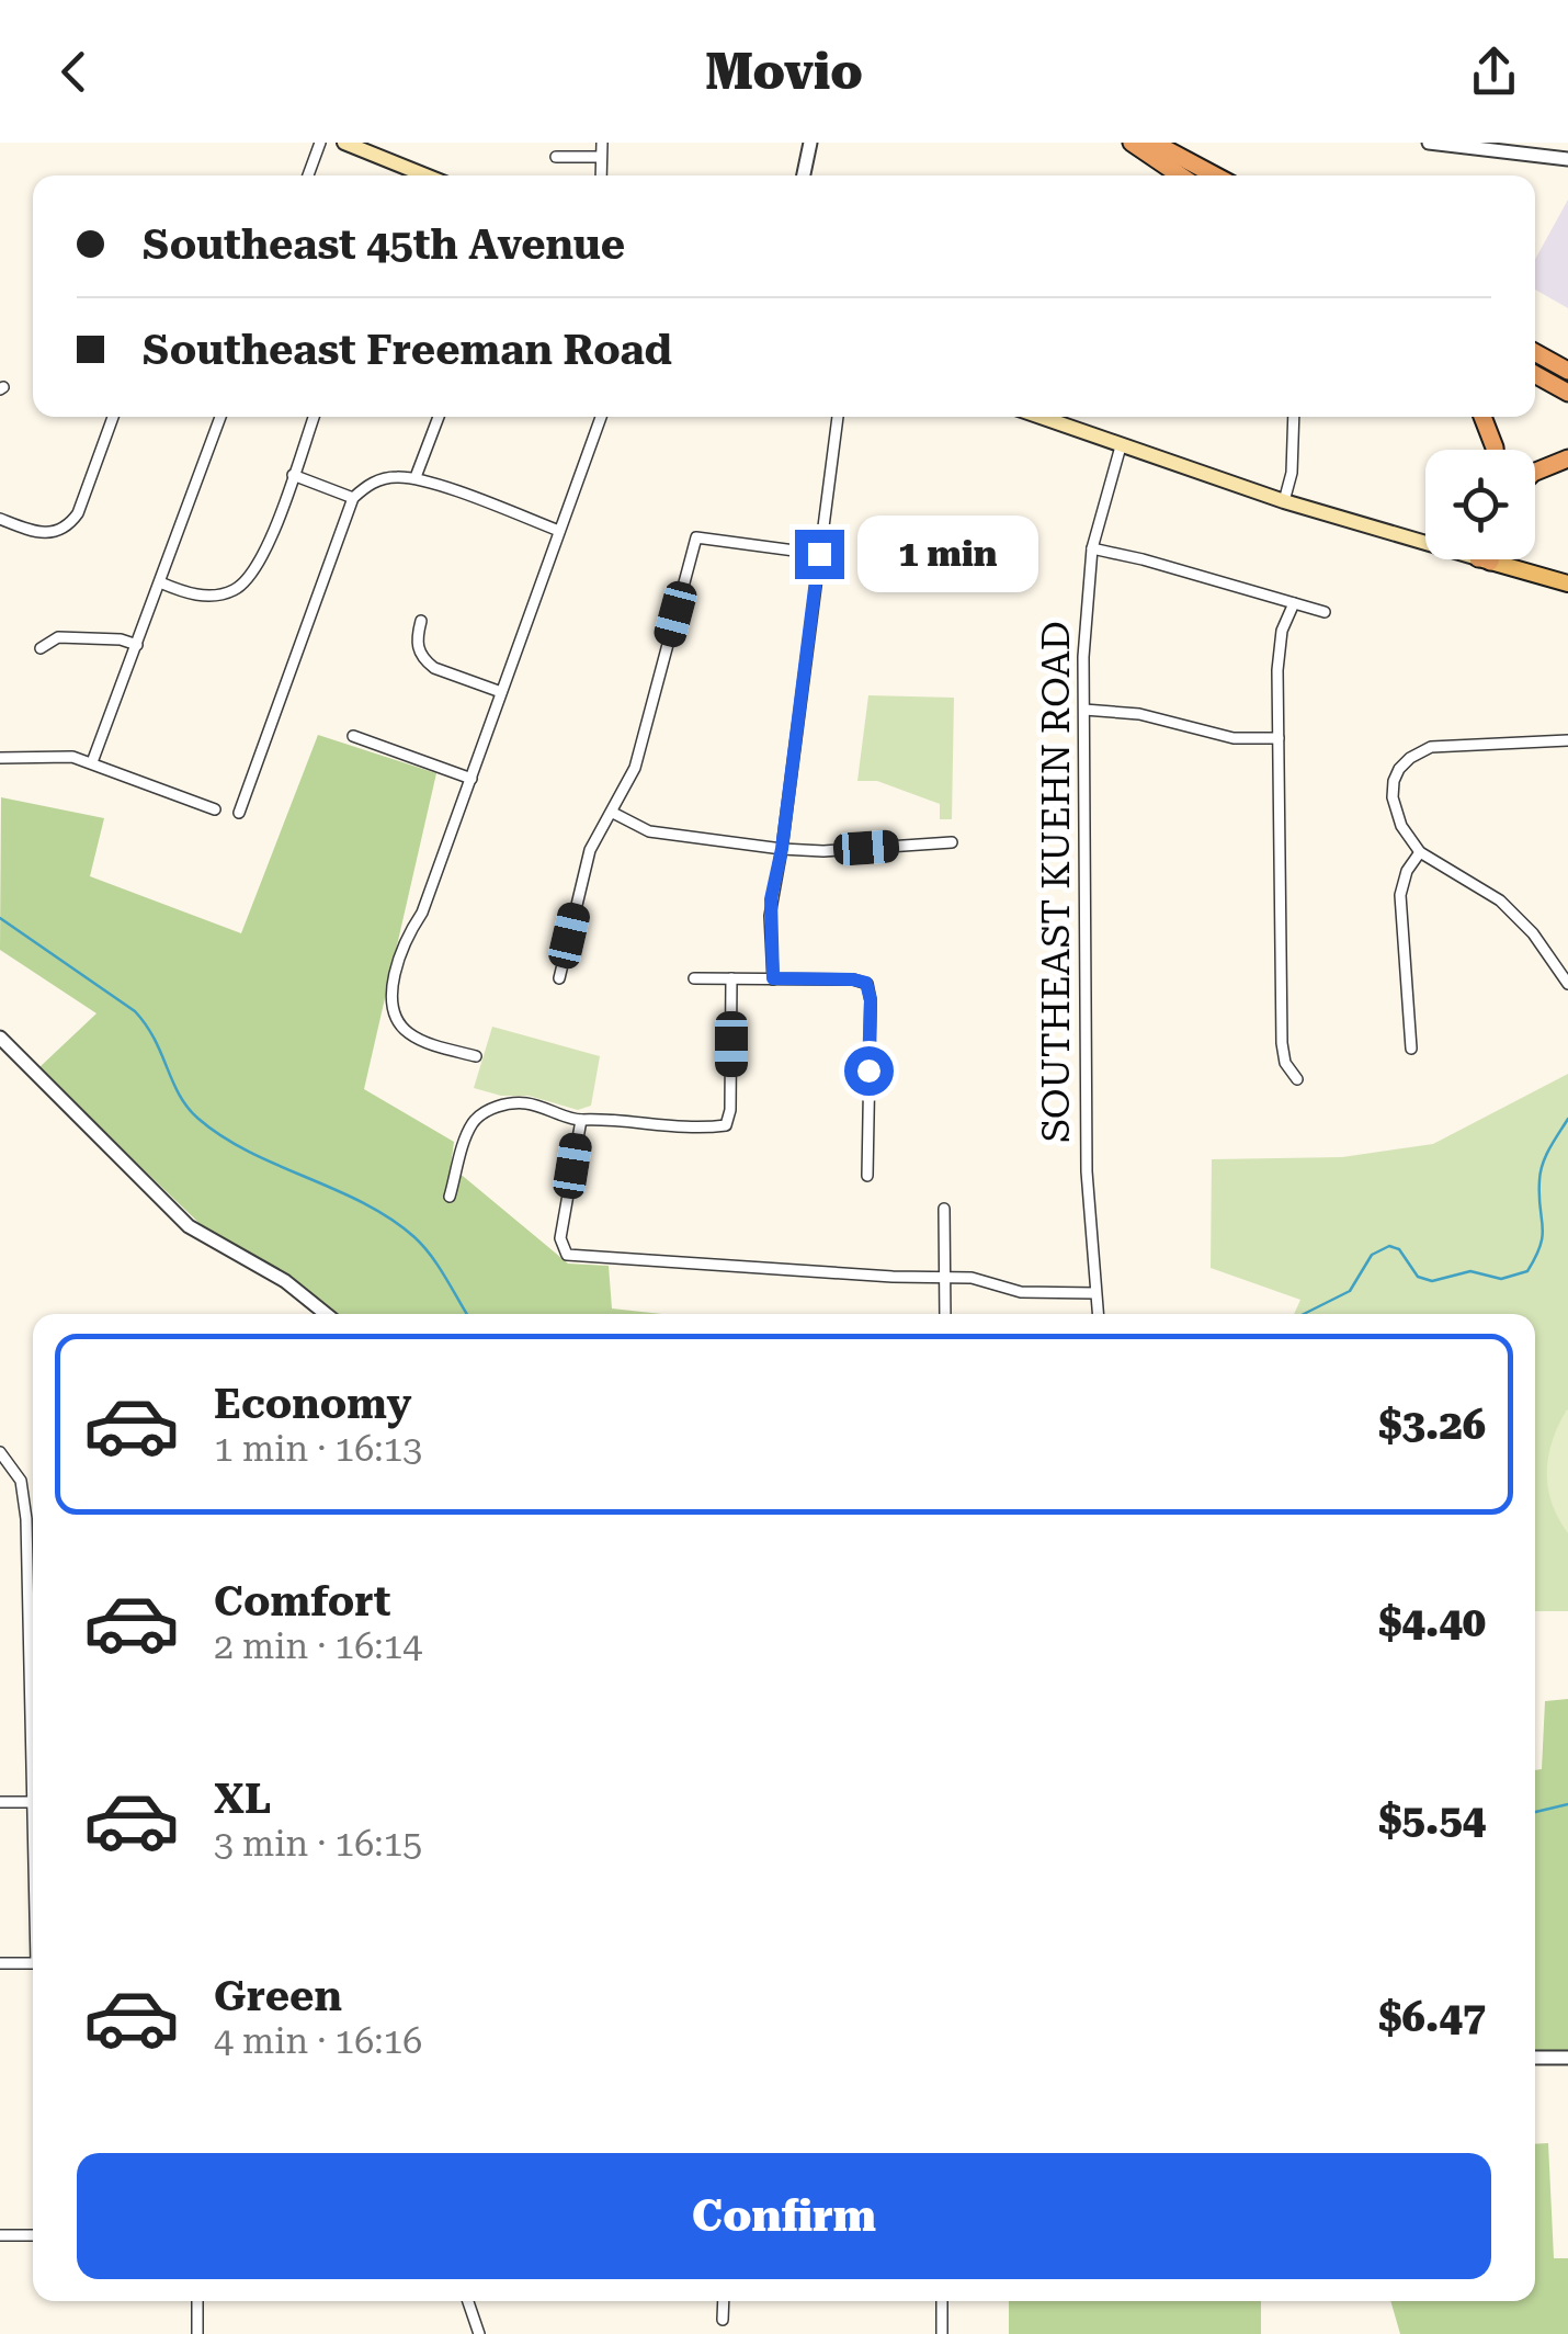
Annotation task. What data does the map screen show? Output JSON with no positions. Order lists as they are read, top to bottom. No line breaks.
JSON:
{"streets":{"street":["SOUTHEAST KUEHN ROAD"]},"page":{"header":"Movio","banner":["Southeast 45th Avenue","Southeast Freeman Road"],"bubble":"1 min","list":[{"name":"Economy","note":"1 min · 16:13","value":"$3.26"},{"name":"Comfort","note":"2 min · 16:14","value":"$4.40"},{"name":"XL","note":"3 min · 16:15","value":"$5.54"},{"name":"Green","note":"4 min · 16:16","value":"$6.47"}],"buttons":"Confirm"}}
